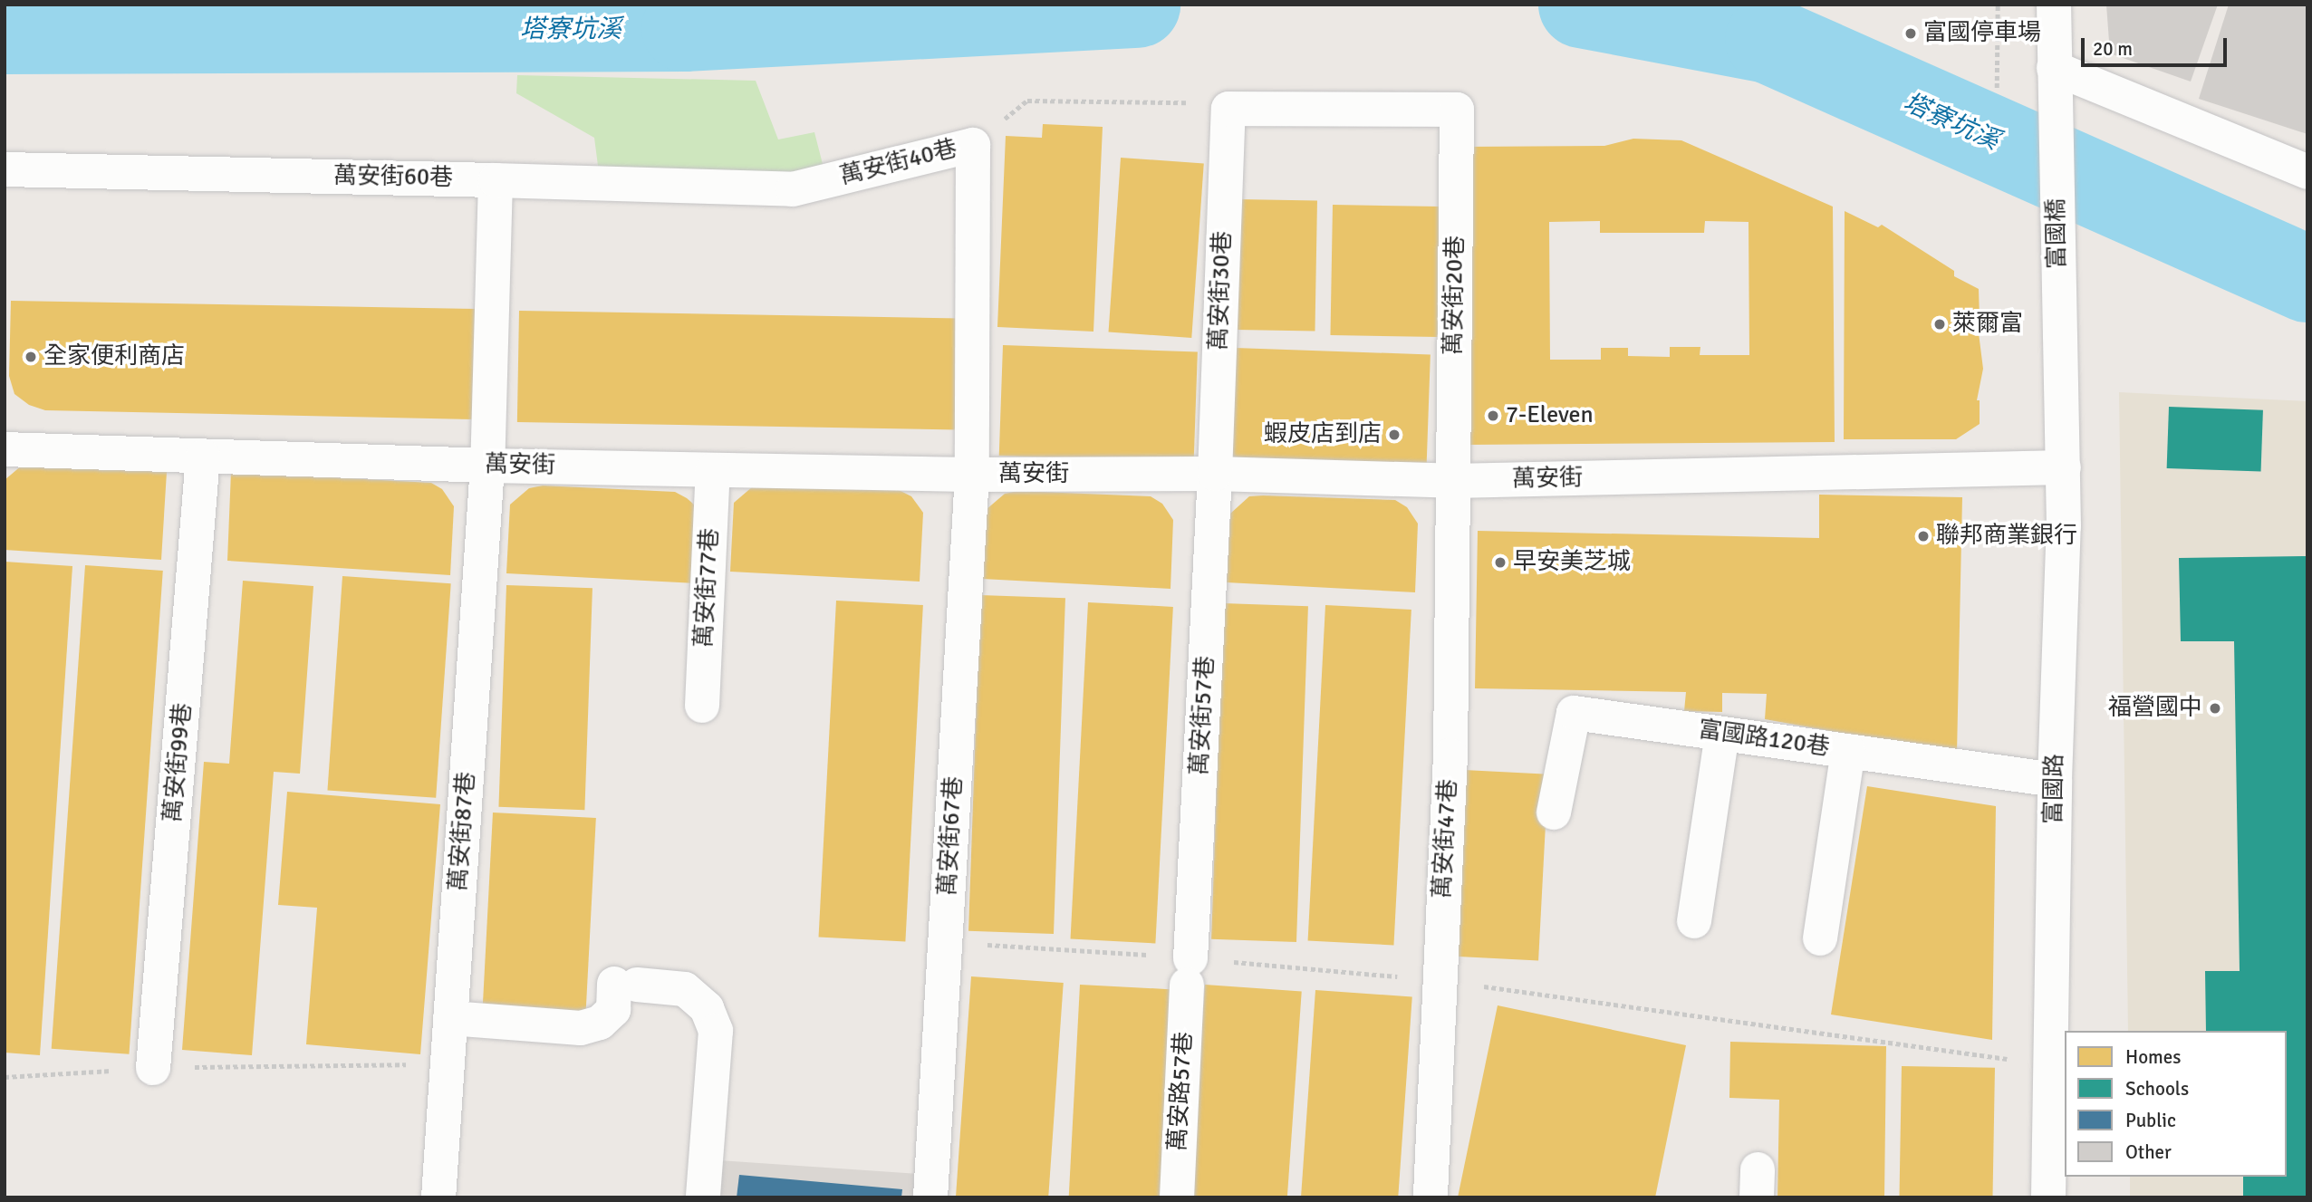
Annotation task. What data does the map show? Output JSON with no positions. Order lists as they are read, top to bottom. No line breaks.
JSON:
{"streets":{"street":["萬安街40巷","萬安街60巷","富國橋","萬安街30巷","萬安街20巷","萬安街","萬安街77巷","萬安街57巷","富國路120巷","萬安街99巷","富國路","萬安街87巷","萬安街67巷","萬安街47巷","萬安路57巷"]},"crossings":[["萬安街40巷","萬安街60巷"],["萬安街40巷","萬安街"],["萬安街40巷","萬安街67巷"],["富國橋","富國路"],["萬安街30巷","萬安街20巷"],["萬安街30巷","萬安街"],["萬安街30巷","萬安街57巷"],["萬安街20巷","萬安街"],["萬安街20巷","萬安街47巷"],["萬安街","萬安街77巷"],["萬安街","萬安街57巷"],["萬安街","萬安街99巷"],["萬安街","富國路"],["萬安街","萬安街87巷"],["萬安街","萬安街67巷"],["萬安街","萬安街47巷"],["萬安街57巷","萬安路57巷"],["富國路120巷","富國路"]],"water":["塔寮坑溪"],"places":["富國停車場","萊爾富","全家便利商店","7-Eleven","蝦皮店到店","聯邦商業銀行","早安美芝城","福營國中"],"legend":["Homes","Schools","Public","Other"],"scale_bar":"20 m"}
